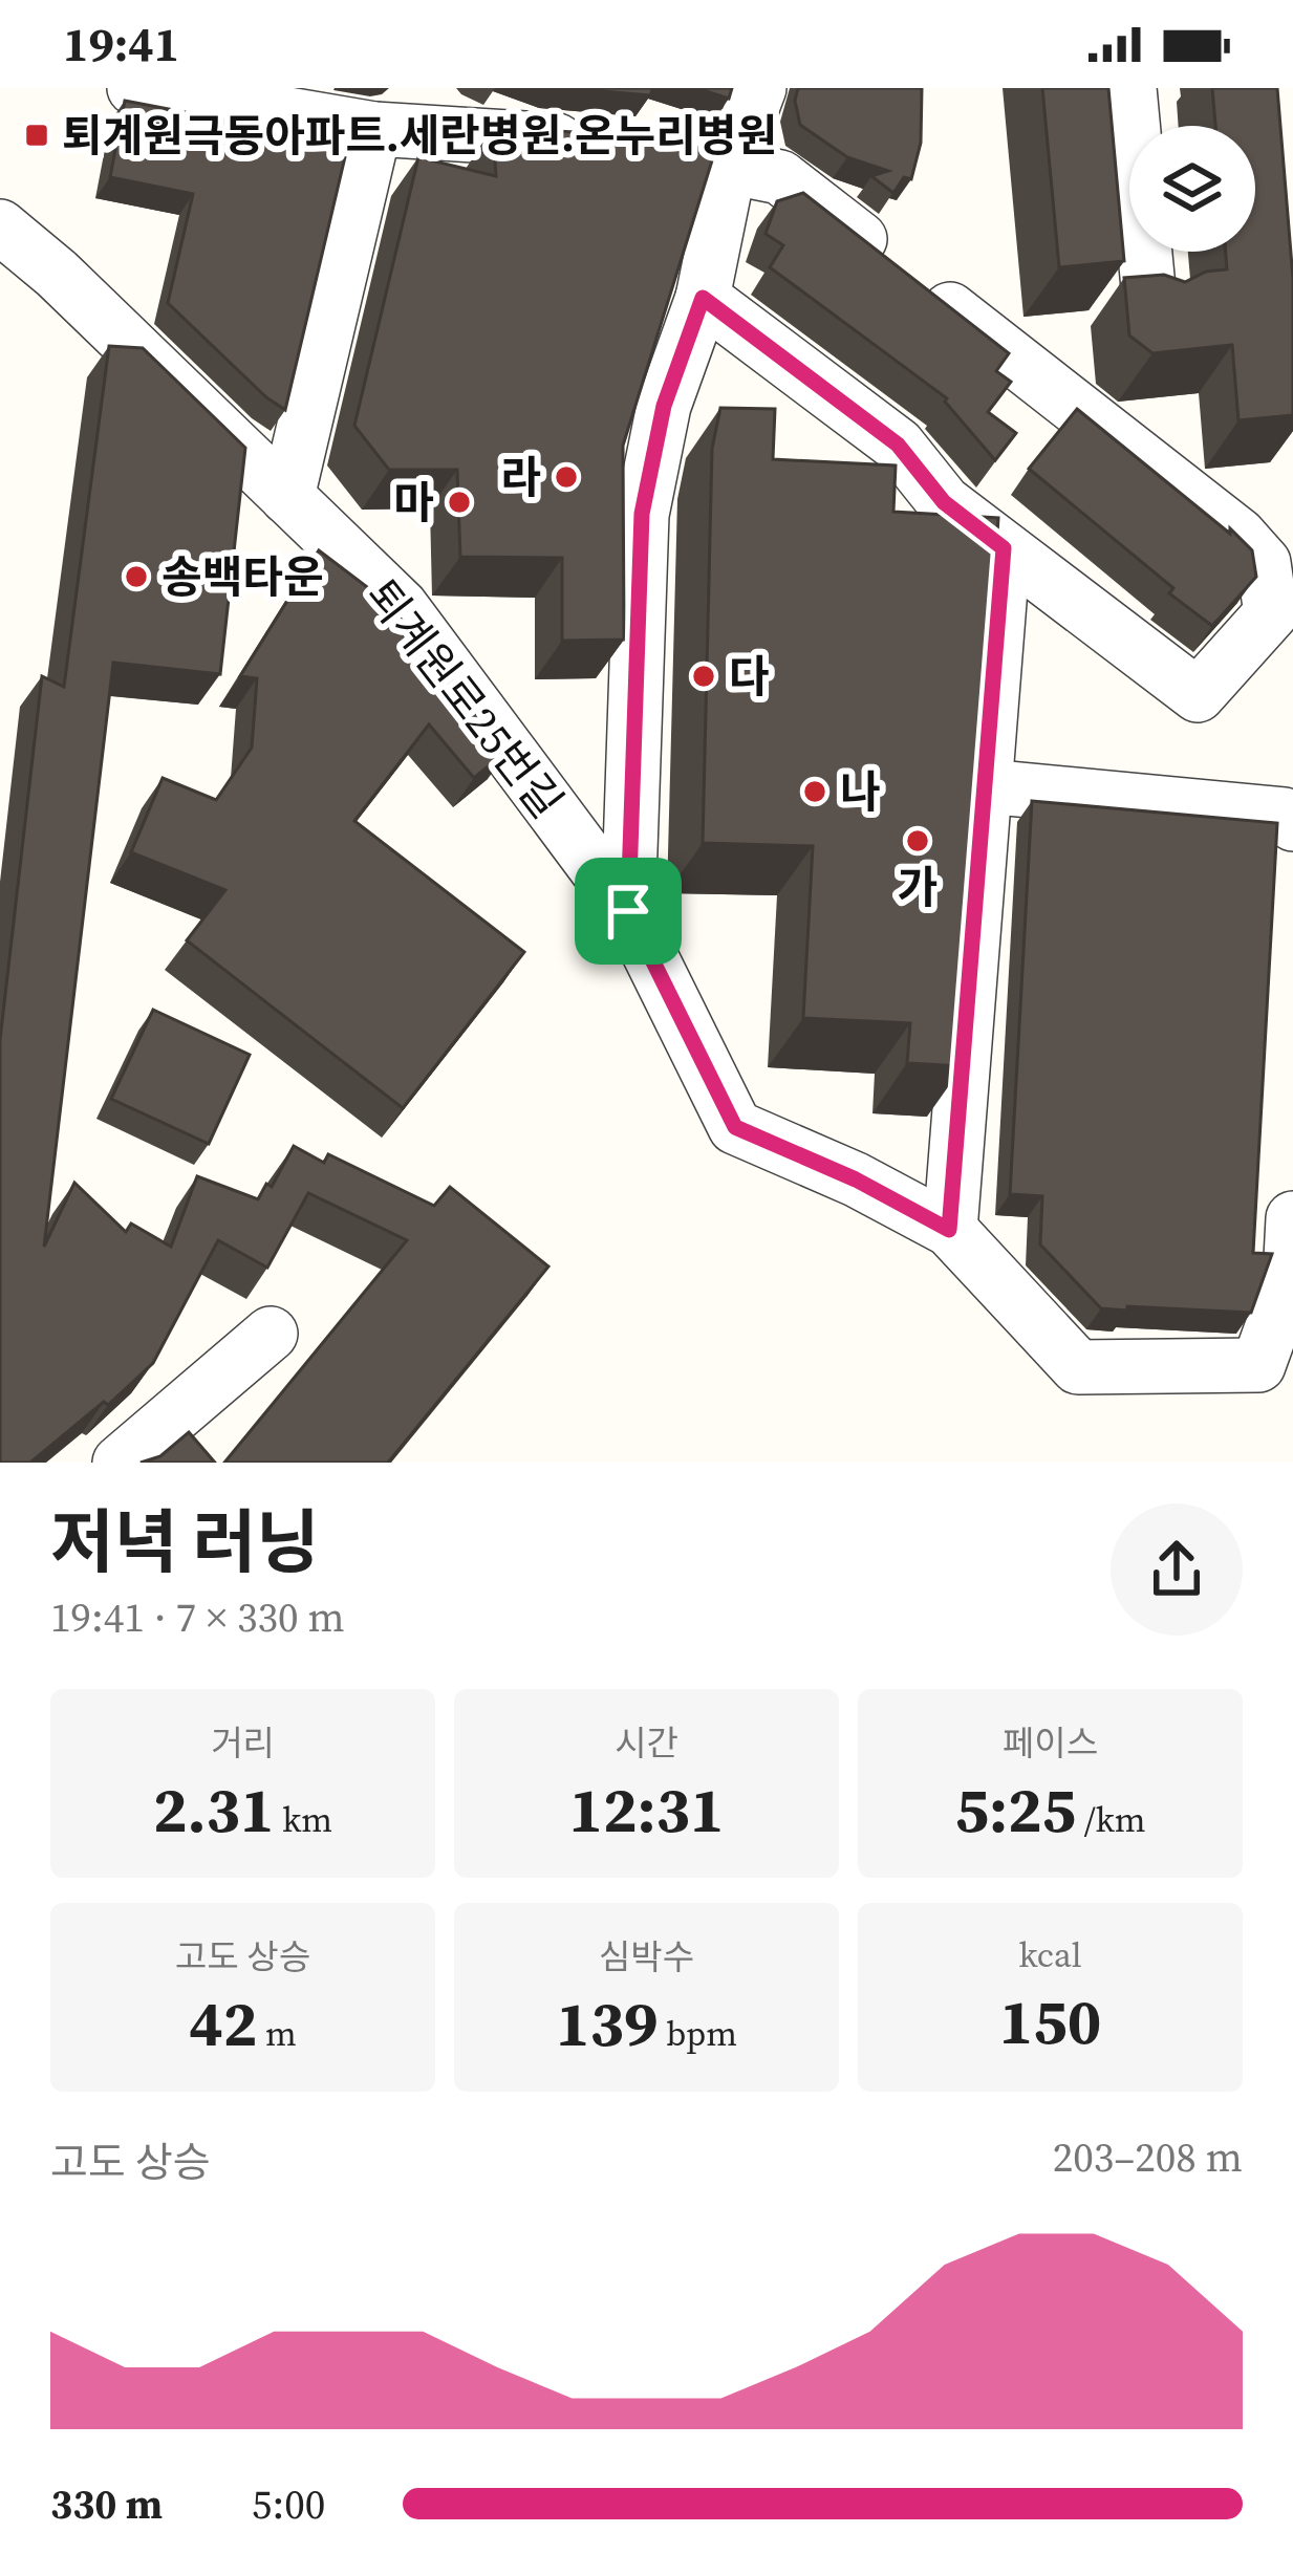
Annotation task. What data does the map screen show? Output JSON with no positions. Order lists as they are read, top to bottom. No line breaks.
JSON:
{"streets":{"street":["퇴계원로25번길"]},"places":{"transit":["퇴계원극동아파트.세란병원.온누리병원"],"other":["라","마","송백타운","다","나","가"]},"page":{"status":"19:41","heading":["저녁 러닝","19:41 · 7 × 330 m"],"stats":[["거리","2.31 km"],["시간","12:31"],["페이스","5:25 /km"],["고도 상승","42 m"],["심박수","139 bpm"],["kcal","150"]],"chart":["고도 상승","203–208 m"],"list":[{"name":"330 m","note":"5:00"}]}}
